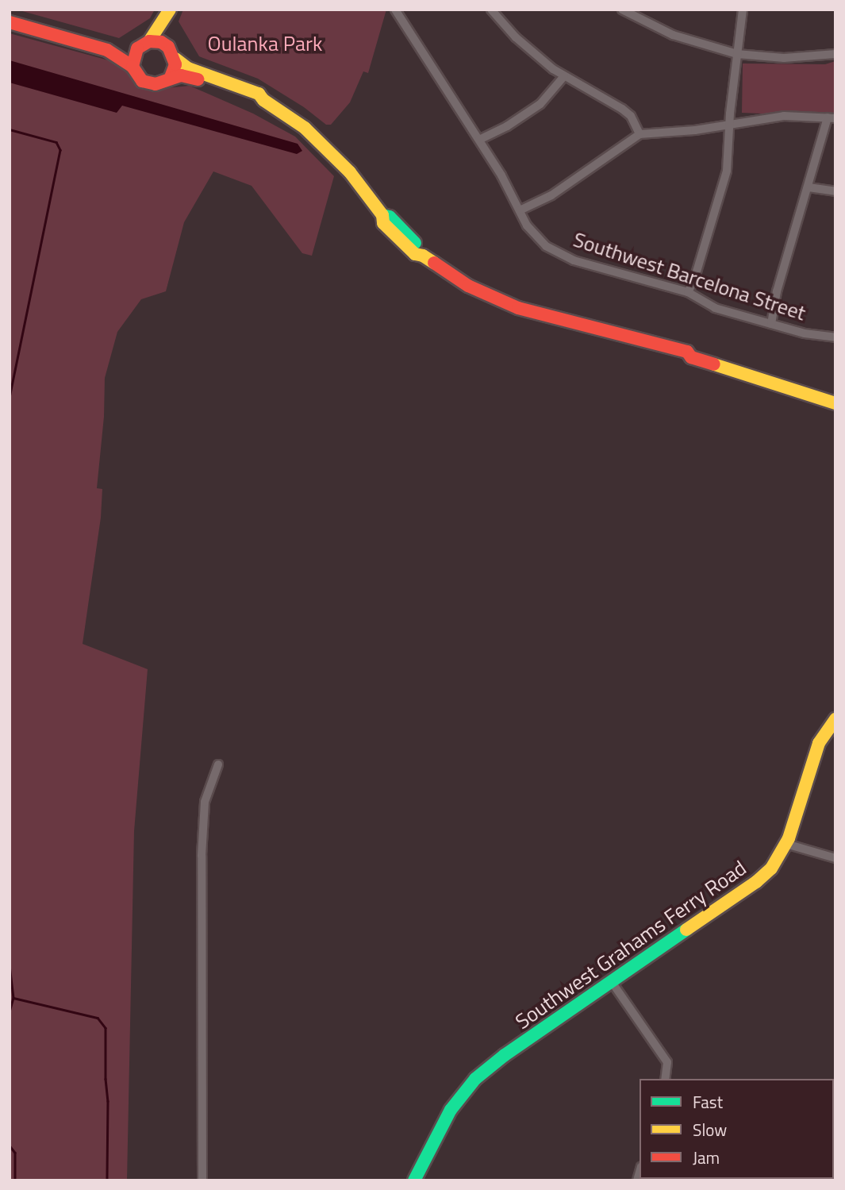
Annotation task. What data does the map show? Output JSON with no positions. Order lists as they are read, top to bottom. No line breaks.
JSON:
{"streets":{"main road":["Southwest Grahams Ferry Road"],"street":["Southwest Barcelona Street"]},"parks":["Oulanka Park"],"legend":["Fast","Slow","Jam"]}
